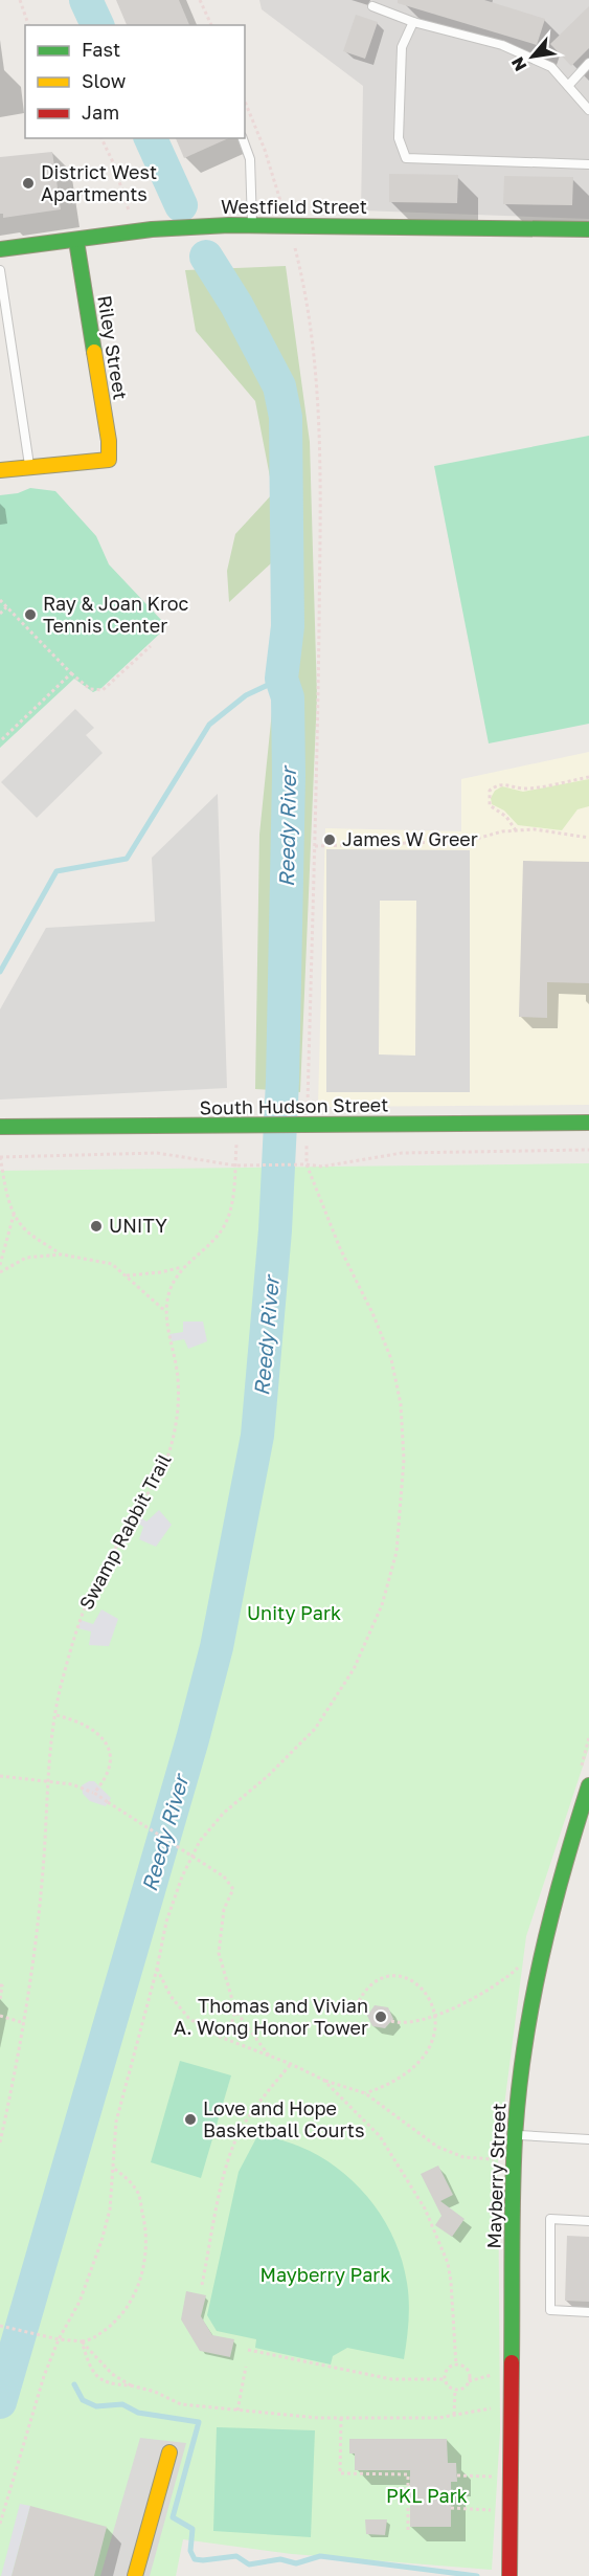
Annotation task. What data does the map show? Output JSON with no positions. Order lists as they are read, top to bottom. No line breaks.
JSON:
{"streets":{"street":["Westfield Street","Riley Street","South Hudson Street","Mayberry Street"],"path":["Swamp Rabbit Trail"]},"crossings":[["Westfield Street","Riley Street"],["South Hudson Street","Swamp Rabbit Trail"]],"water":["Reedy River"],"parks":["Unity Park","Mayberry Park","PKL Park"],"places":["District West Apartments","Ray & Joan Kroc Tennis Center","James W Greer","UNITY","Thomas and Vivian A. Wong Honor Tower","Love and Hope Basketball Courts"],"legend":["Fast","Slow","Jam"],"north":"bottom left"}
